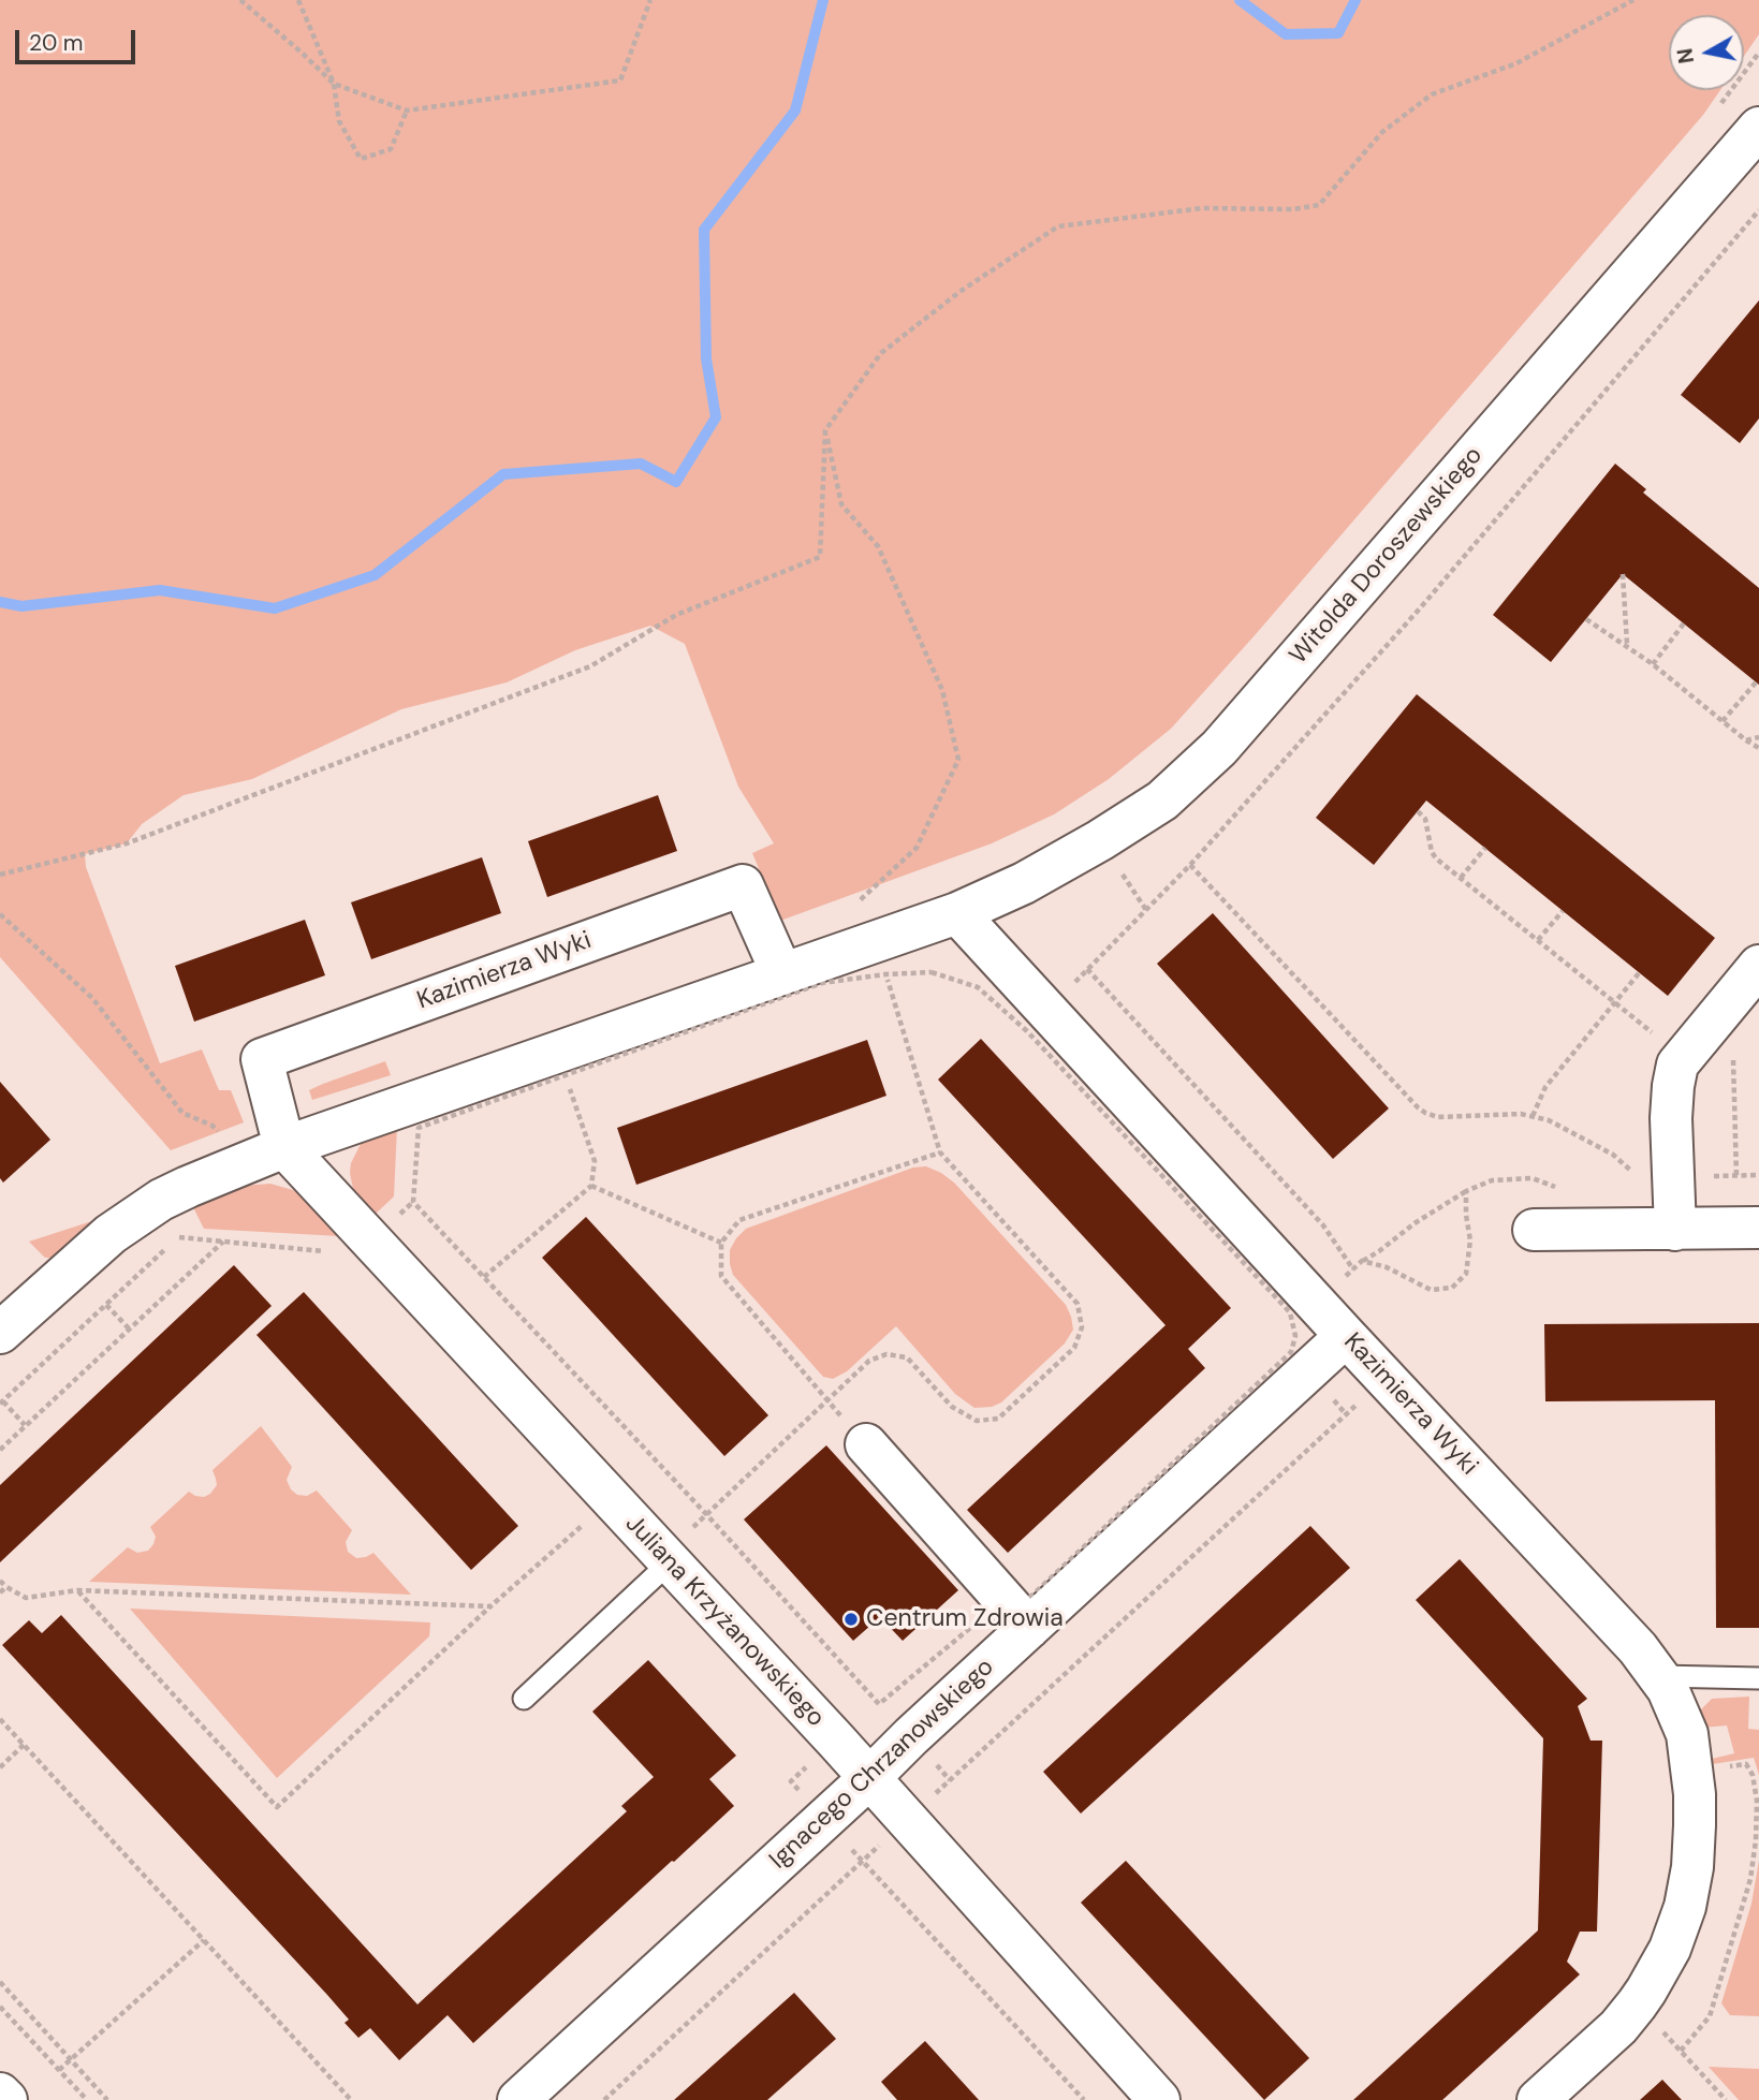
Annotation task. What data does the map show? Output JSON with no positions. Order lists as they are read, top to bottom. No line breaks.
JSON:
{"streets":{"street":["Witolda Doroszewskiego","Kazimierza Wyki","Juliana Krzyżanowskiego","Ignacego Chrzanowskiego"]},"crossings":[["Witolda Doroszewskiego","Kazimierza Wyki"],["Kazimierza Wyki","Juliana Krzyżanowskiego"],["Kazimierza Wyki","Ignacego Chrzanowskiego"],["Juliana Krzyżanowskiego","Ignacego Chrzanowskiego"]],"places":["Centrum Zdrowia"],"scale_bar":"20 m","north":"left"}
